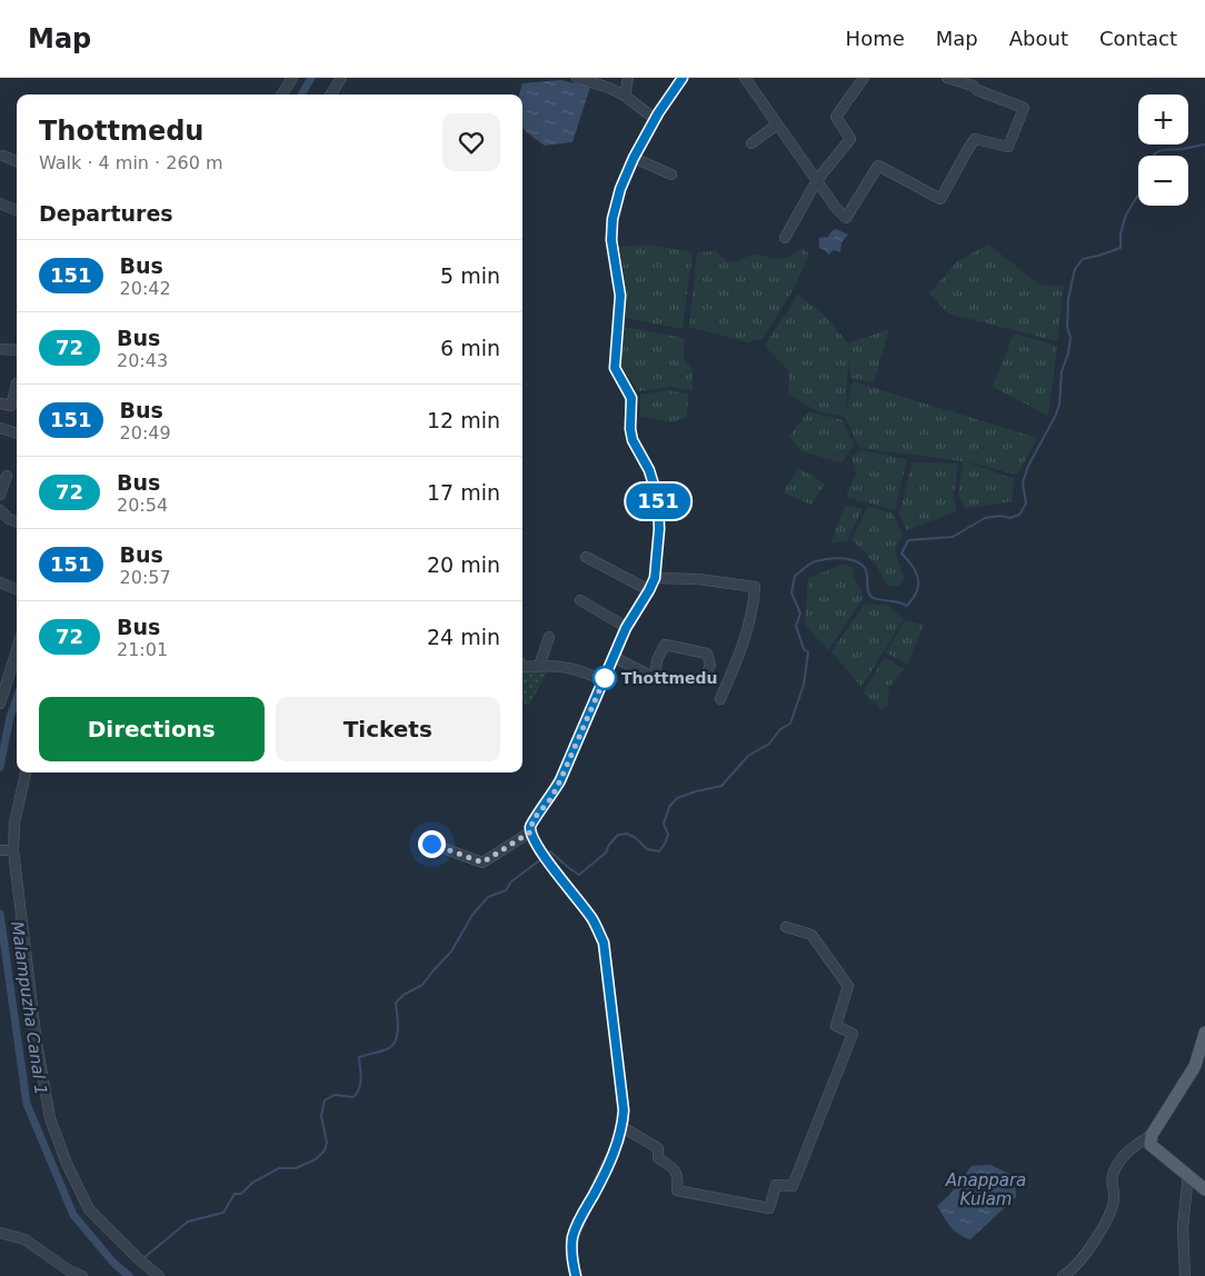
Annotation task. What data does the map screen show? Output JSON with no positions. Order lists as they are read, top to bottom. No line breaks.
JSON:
{"water":["Malampuzha Canal 1","Anappara Kulam"],"places":["Thottmedu"],"lines":["bus line 151"],"page":{"header":"Map","nav":["Home","Map","About","Contact"],"on_map":"151","map_buttons":["+","−"],"heading":[["Thottmedu","Walk · 4 min · 260 m"],"Departures"],"list":[{"mark":"151","name":"Bus","note":"20:42","value":"5 min"},{"mark":"72","name":"Bus","note":"20:43","value":"6 min"},{"mark":"151","name":"Bus","note":"20:49","value":"12 min"},{"mark":"72","name":"Bus","note":"20:54","value":"17 min"},{"mark":"151","name":"Bus","note":"20:57","value":"20 min"},{"mark":"72","name":"Bus","note":"21:01","value":"24 min"}],"buttons":["Directions","Tickets"]}}
